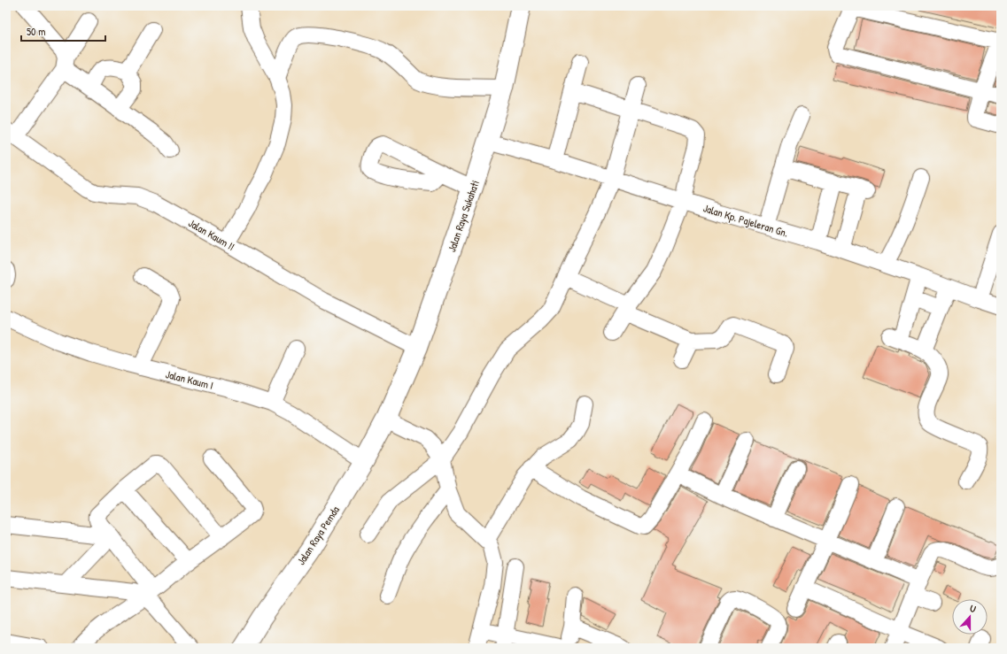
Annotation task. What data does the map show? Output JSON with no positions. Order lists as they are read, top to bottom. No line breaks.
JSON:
{"streets":{"main road":["Jalan Raya Sukahati","Jalan Raya Pemda"],"street":["Jalan Kp. Pajeleran Gn.","Jalan Kaum II","Jalan Kaum I"]},"crossings":[["Jalan Raya Sukahati","Jalan Kp. Pajeleran Gn."],["Jalan Raya Sukahati","Jalan Kaum II"],["Jalan Raya Sukahati","Jalan Raya Pemda"],["Jalan Kaum I","Jalan Raya Pemda"]],"scale_bar":"50 m","north":"top"}
